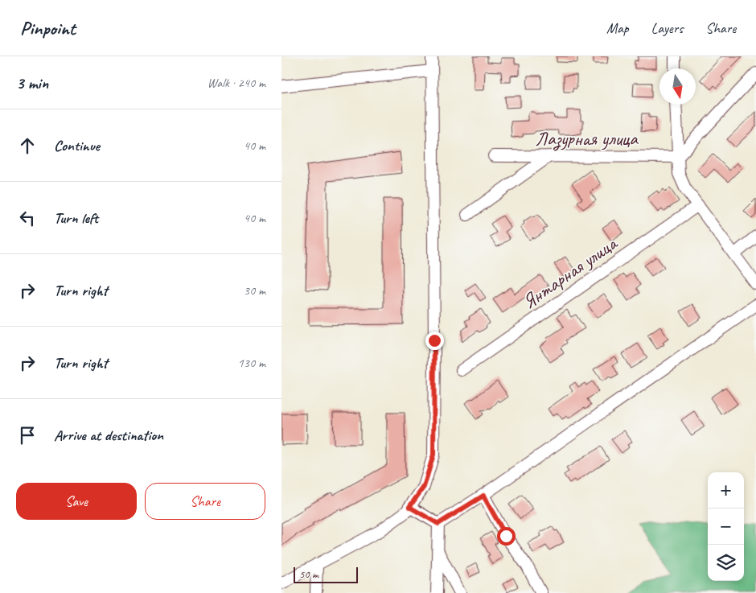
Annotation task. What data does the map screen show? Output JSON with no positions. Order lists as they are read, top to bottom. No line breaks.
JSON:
{"streets":{"street":["Лазурная улица","Янтарная улица"]},"scale_bar":"50 m","north":"bottom","page":{"header":"Pinpoint","nav":["Map","Layers","Share"],"heading":["3 min","Walk · 240 m"],"list":[["Continue","40 m"],["Turn left","40 m"],["Turn right","30 m"],["Turn right","130 m"],"Arrive at destination"],"buttons":["Save","Share"],"map_buttons":["+","−"],"scale":"50 m"}}
